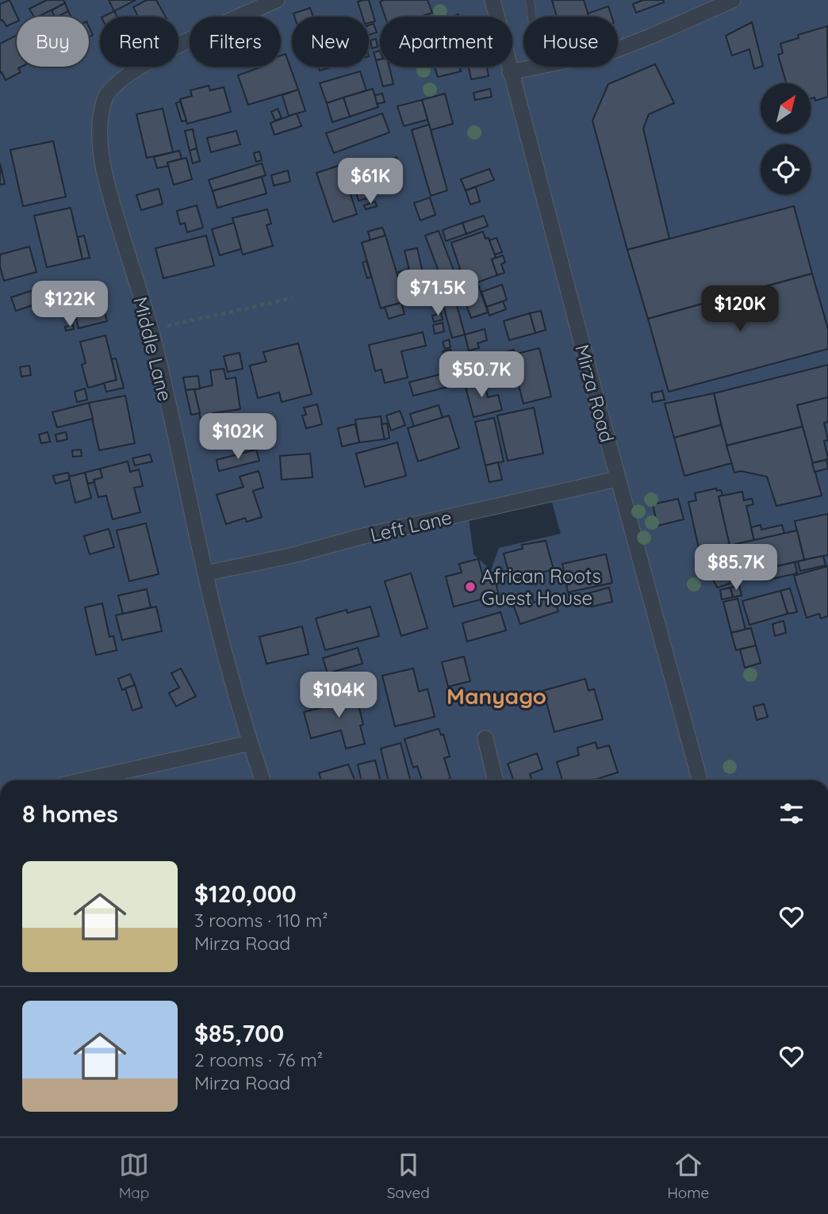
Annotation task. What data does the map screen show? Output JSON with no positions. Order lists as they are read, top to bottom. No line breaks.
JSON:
{"streets":{"street":["Middle Lane","Mirza Road","Left Lane"]},"crossings":[["Middle Lane","Left Lane"],["Mirza Road","Left Lane"]],"districts":["Manyago"],"places":["African Roots Guest House"],"north":"top right","page":{"chip":["Buy","Rent","Filters","New","Apartment","House"],"price":["$61K","$71.5K","$122K","$120K","$50.7K","$102K","$85.7K","$104K"],"heading":"8 homes","list":[{"name":"$120,000","note":"3 rooms · 110 m² · Mirza Road"},{"name":"$85,700","note":"2 rooms · 76 m² · Mirza Road"}],"tabs":["Map","Saved","Home"]}}
